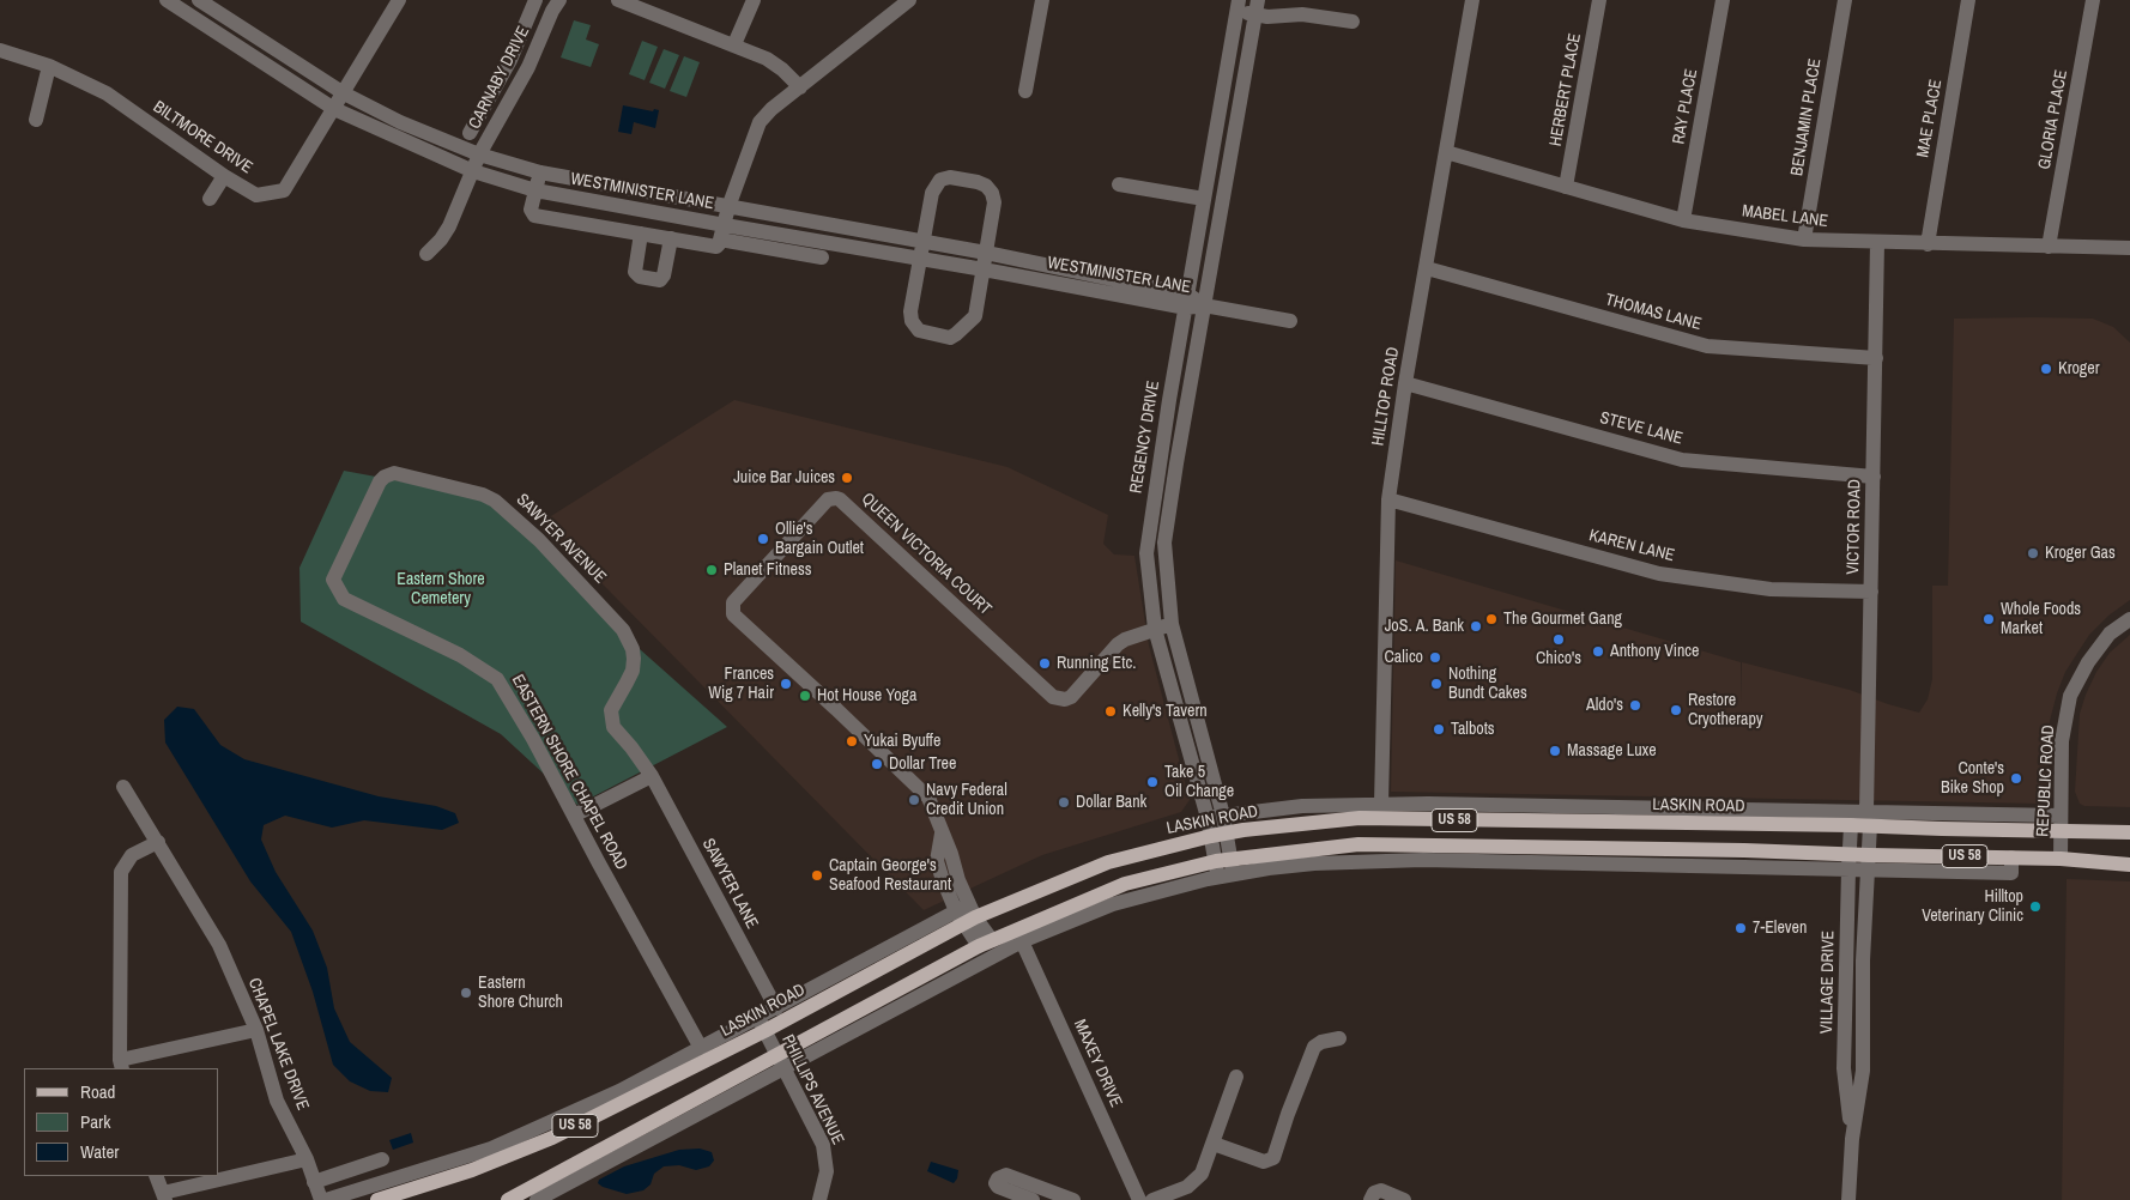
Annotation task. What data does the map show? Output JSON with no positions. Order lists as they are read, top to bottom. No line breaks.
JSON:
{"streets":{"main road":["LASKIN ROAD","US 58"],"street":["CARNABY DRIVE","HERBERT PLACE","RAY PLACE","BENJAMIN PLACE","MAE PLACE","GLORIA PLACE","BILTMORE DRIVE","WESTMINISTER LANE","MABEL LANE","THOMAS LANE","HILLTOP ROAD","STEVE LANE","REGENCY DRIVE","VICTOR ROAD","SAWYER AVENUE","KAREN LANE","QUEEN VICTORIA COURT","EASTERN SHORE CHAPEL ROAD","REPUBLIC ROAD","SAWYER LANE","VILLAGE DRIVE","CHAPEL LAKE DRIVE","MAXEY DRIVE","PHILLIPS AVENUE"]},"crossings":[["CARNABY DRIVE","WESTMINISTER LANE"],["HERBERT PLACE","MABEL LANE"],["RAY PLACE","MABEL LANE"],["BENJAMIN PLACE","MABEL LANE"],["MAE PLACE","MABEL LANE"],["GLORIA PLACE","MABEL LANE"],["BILTMORE DRIVE","WESTMINISTER LANE"],["WESTMINISTER LANE","REGENCY DRIVE"],["MABEL LANE","HILLTOP ROAD"],["MABEL LANE","VICTOR ROAD"],["THOMAS LANE","HILLTOP ROAD"],["THOMAS LANE","VICTOR ROAD"],["HILLTOP ROAD","STEVE LANE"],["HILLTOP ROAD","KAREN LANE"],["HILLTOP ROAD","LASKIN ROAD"],["STEVE LANE","VICTOR ROAD"],["REGENCY DRIVE","QUEEN VICTORIA COURT"],["REGENCY DRIVE","LASKIN ROAD"],["REGENCY DRIVE","US 58"],["VICTOR ROAD","KAREN LANE"],["VICTOR ROAD","LASKIN ROAD"],["VICTOR ROAD","VILLAGE DRIVE"],["SAWYER AVENUE","EASTERN SHORE CHAPEL ROAD"],["SAWYER AVENUE","SAWYER LANE"],["QUEEN VICTORIA COURT","LASKIN ROAD"],["QUEEN VICTORIA COURT","US 58"],["EASTERN SHORE CHAPEL ROAD","LASKIN ROAD"],["REPUBLIC ROAD","LASKIN ROAD"],["REPUBLIC ROAD","US 58"],["LASKIN ROAD","SAWYER LANE"],["LASKIN ROAD","VILLAGE DRIVE"],["LASKIN ROAD","PHILLIPS AVENUE"],["US 58","VILLAGE DRIVE"],["US 58","PHILLIPS AVENUE"]],"parks":["Eastern Shore Cemetery"],"places":["Kroger","Juice Bar Juices","Ollie's Bargain Outlet","Kroger Gas","Planet Fitness","The Gourmet Gang","Whole Foods Market","JoS. A. Bank","Chico's","Anthony Vince","Calico","Running Etc.","Frances Wig 7 Hair","Nothing Bundt Cakes","Hot House Yoga","Aldo's","Restore Cryotherapy","Kelly's Tavern","Talbots","Yukai Byuffe","Massage Luxe","Dollar Tree","Conte's Bike Shop","Take 5 Oil Change","Navy Federal Credit Union","Dollar Bank","Captain George's Seafood Restaurant","Hilltop Veterinary Clinic","7-Eleven","Eastern Shore Church"],"legend":["Road","Park","Water"]}
